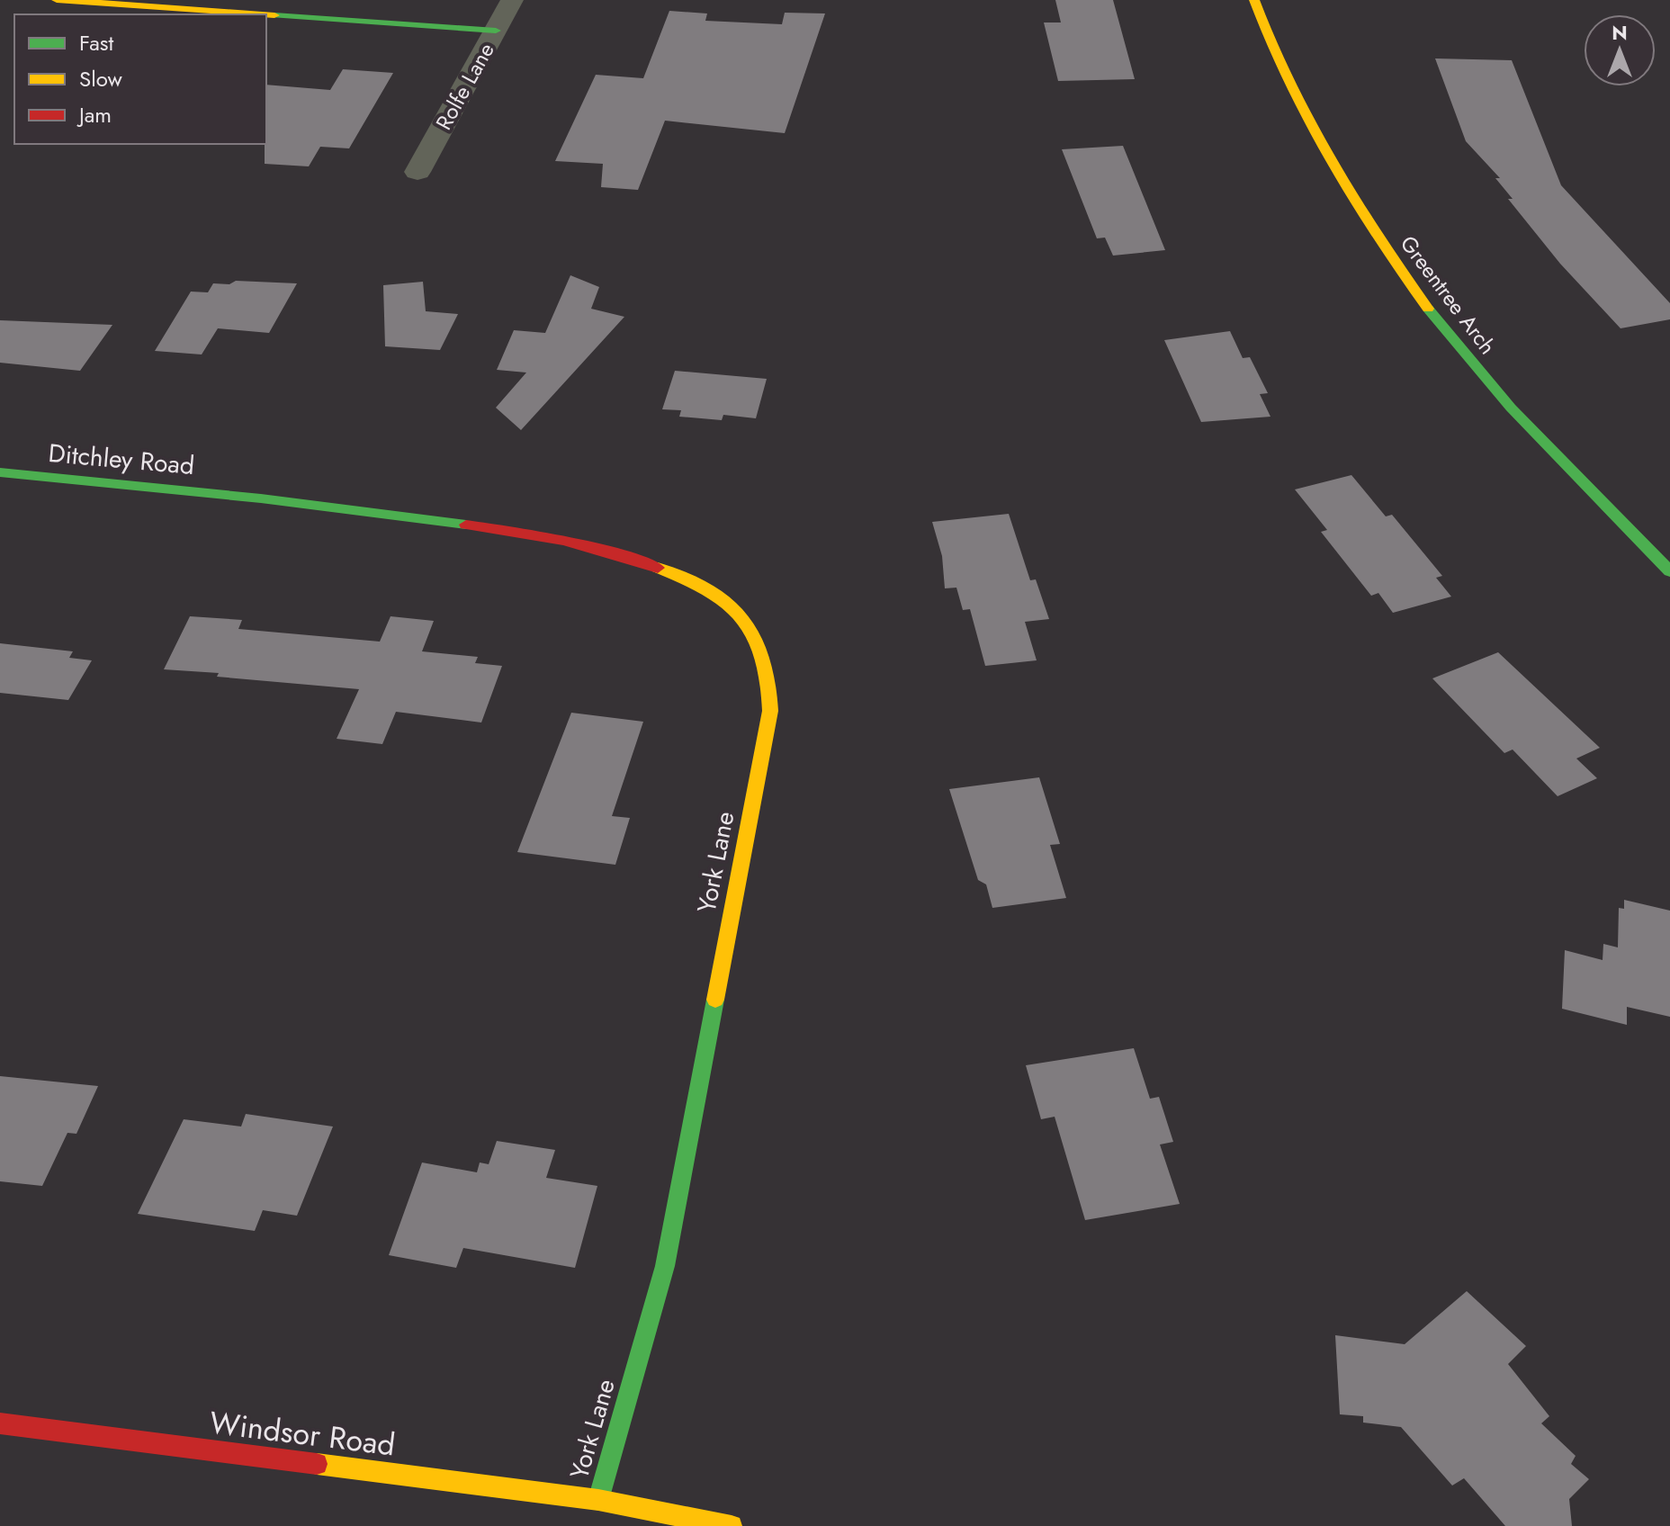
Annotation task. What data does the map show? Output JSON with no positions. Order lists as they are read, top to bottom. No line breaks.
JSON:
{"streets":{"street":["Rolfe Lane","Greentree Arch","Ditchley Road","York Lane","Windsor Road"]},"crossings":[["Ditchley Road","York Lane"],["York Lane","Windsor Road"]],"legend":["Fast","Slow","Jam"],"north":"top"}
